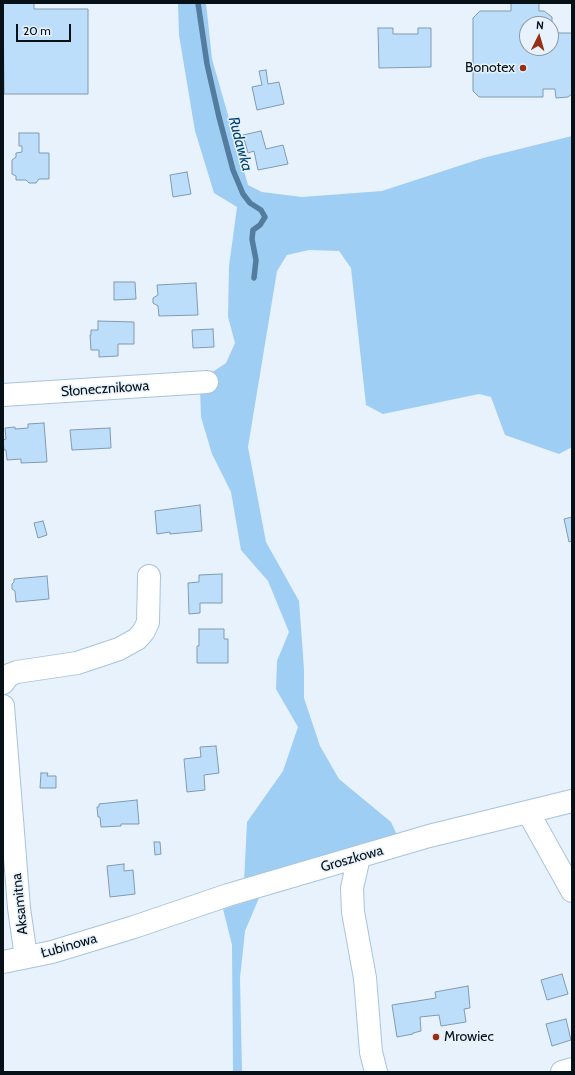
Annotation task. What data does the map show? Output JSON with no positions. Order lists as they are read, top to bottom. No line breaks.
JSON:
{"streets":{"street":["Słonecznikowa","Groszkowa","Aksamitna","Łubinowa"]},"crossings":[["Groszkowa","Łubinowa"],["Aksamitna","Łubinowa"]],"water":["Rudawka"],"places":["Bonotex","Mrowiec"],"scale_bar":"20 m","north":"top"}
